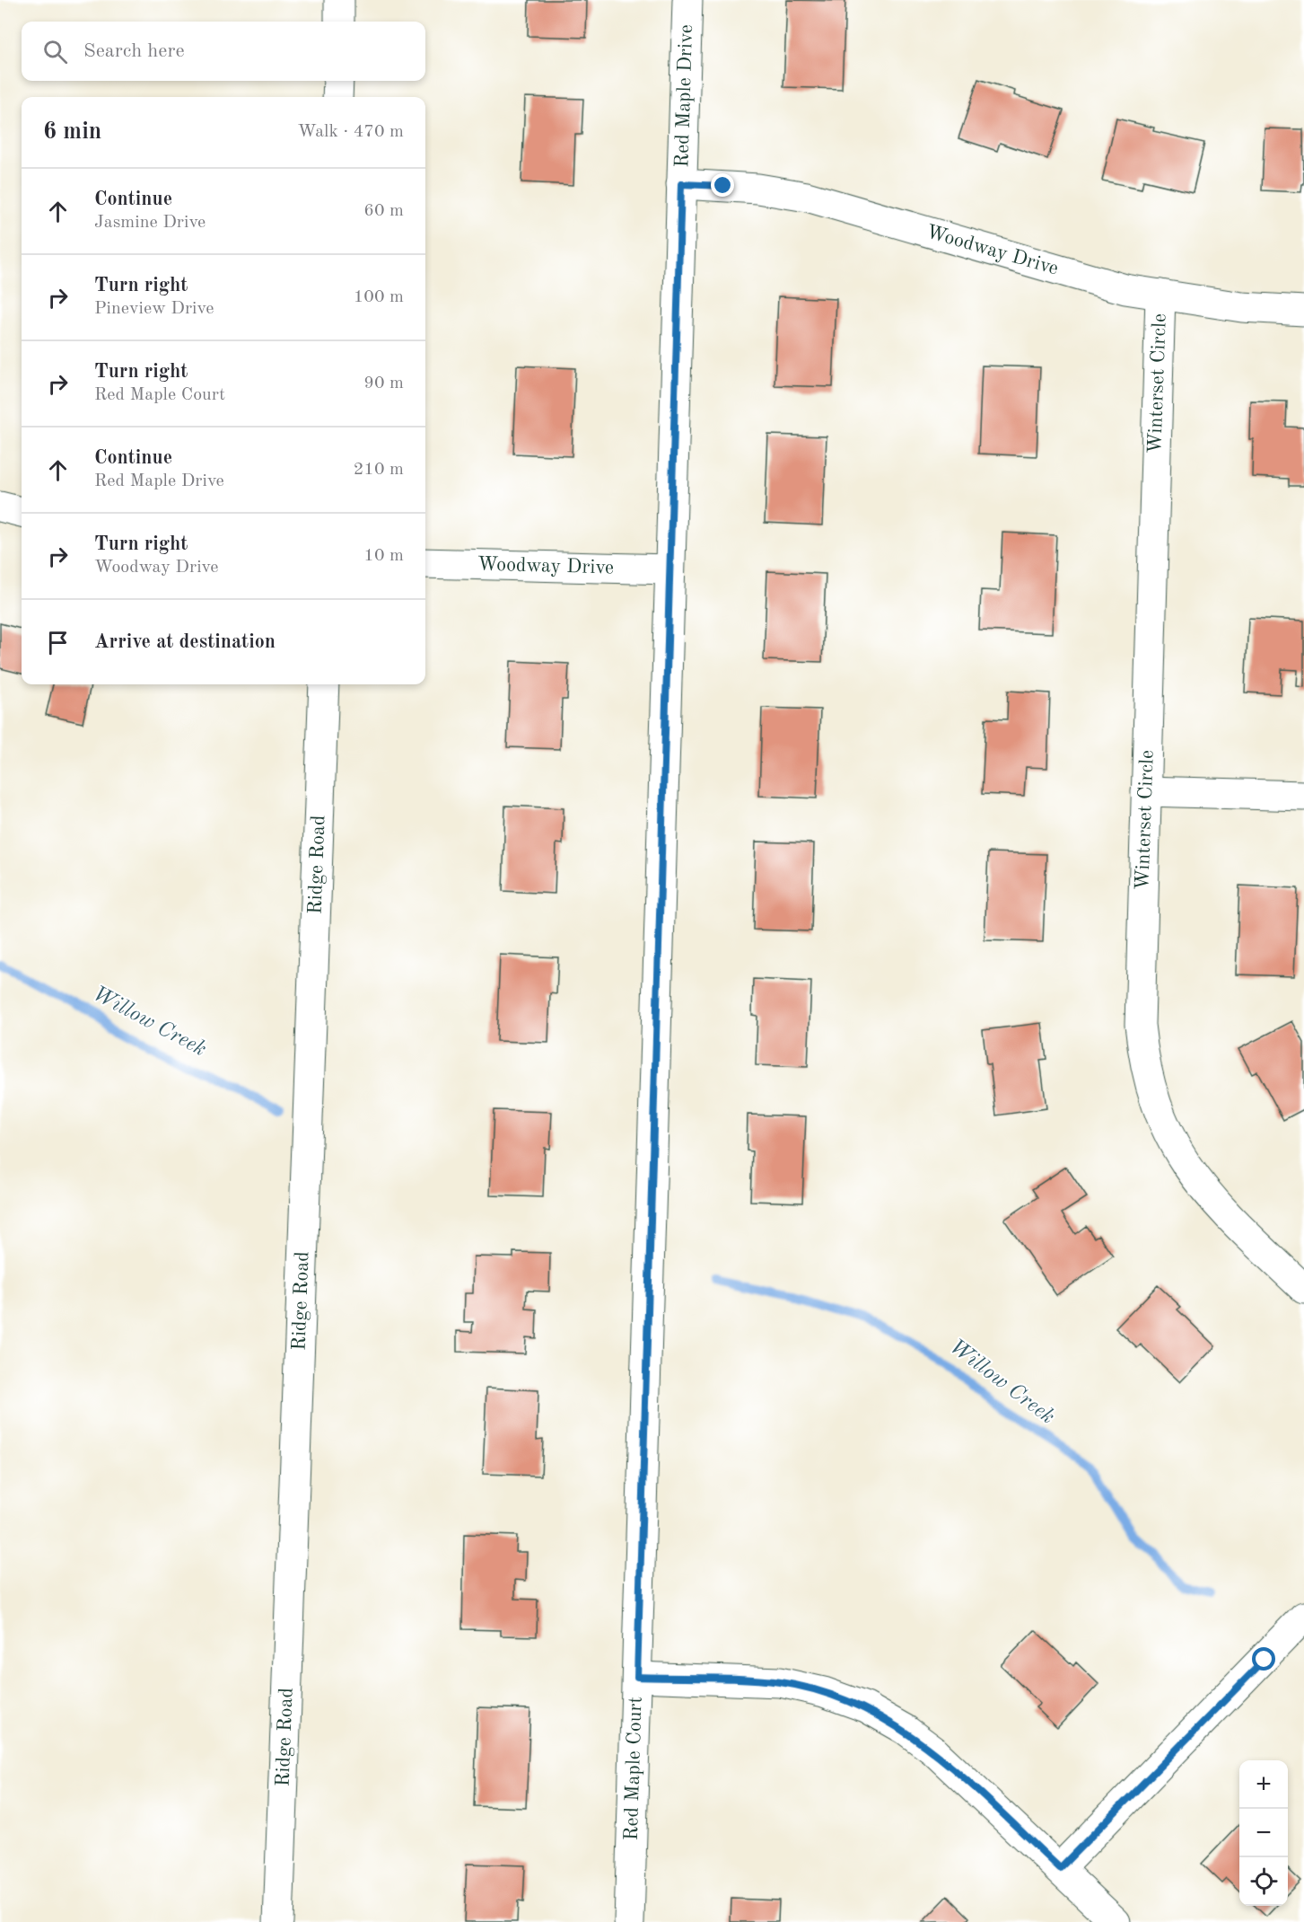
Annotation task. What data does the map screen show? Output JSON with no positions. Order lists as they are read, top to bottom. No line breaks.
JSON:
{"streets":{"street":["Red Maple Drive","Woodway Drive","Winterset Circle","Ridge Road","Red Maple Court"]},"crossings":[["Red Maple Drive","Woodway Drive"],["Red Maple Drive","Red Maple Court"],["Woodway Drive","Winterset Circle"]],"water":["Willow Creek"],"page":{"search":"Search here","heading":["6 min","Walk · 470 m"],"list":[["Continue","Jasmine Drive","60 m"],["Turn right","Pineview Drive","100 m"],["Turn right","Red Maple Court","90 m"],["Continue","Red Maple Drive","210 m"],["Turn right","Woodway Drive","10 m"],"Arrive at destination"],"map_buttons":["+","−"]}}
